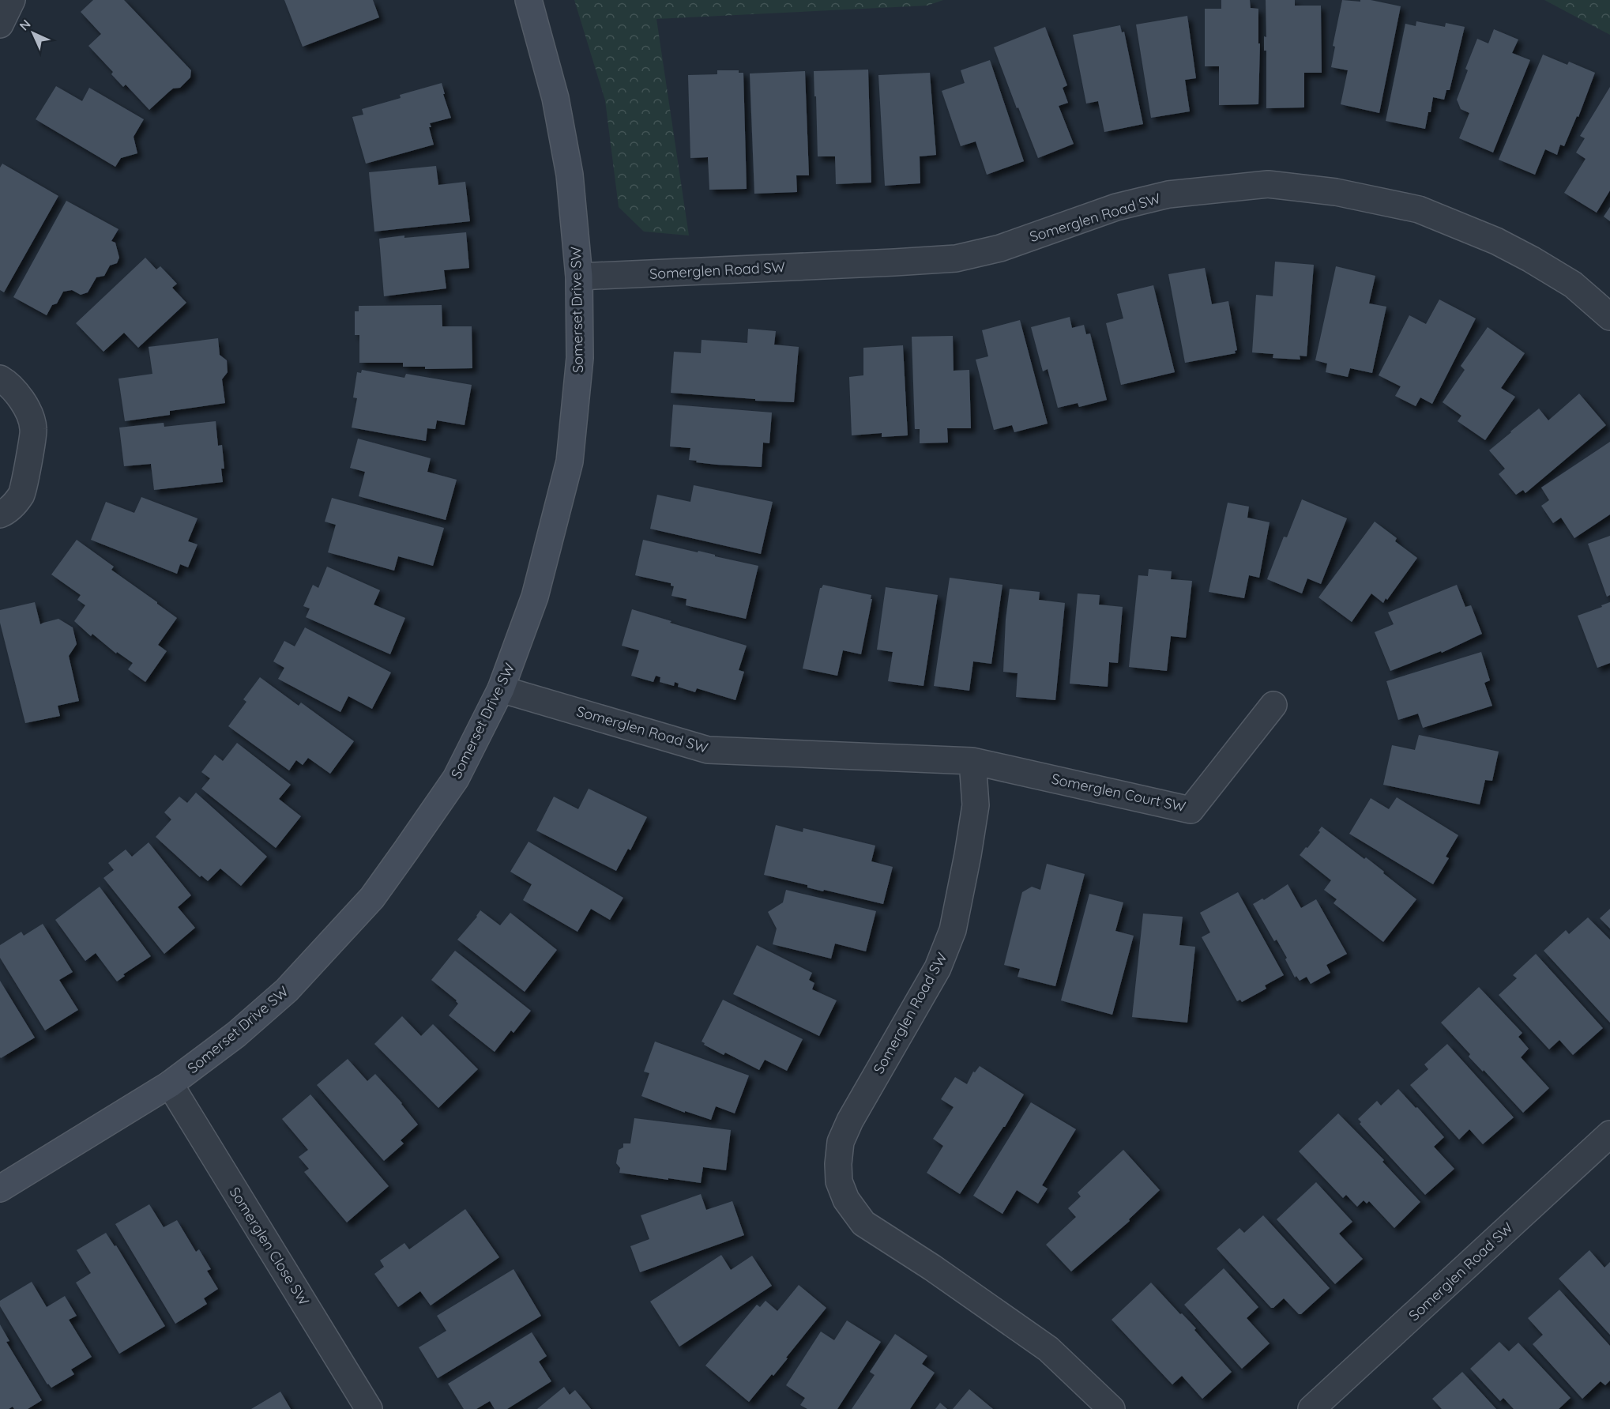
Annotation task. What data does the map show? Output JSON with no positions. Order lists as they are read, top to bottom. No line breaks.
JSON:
{"streets":{"street":["Somerglen Road SW","Somerset Drive SW","Somerglen Court SW","Somerglen Close SW"]},"crossings":[["Somerglen Road SW","Somerset Drive SW"],["Somerglen Road SW","Somerglen Court SW"],["Somerset Drive SW","Somerglen Close SW"]],"north":"top left"}
